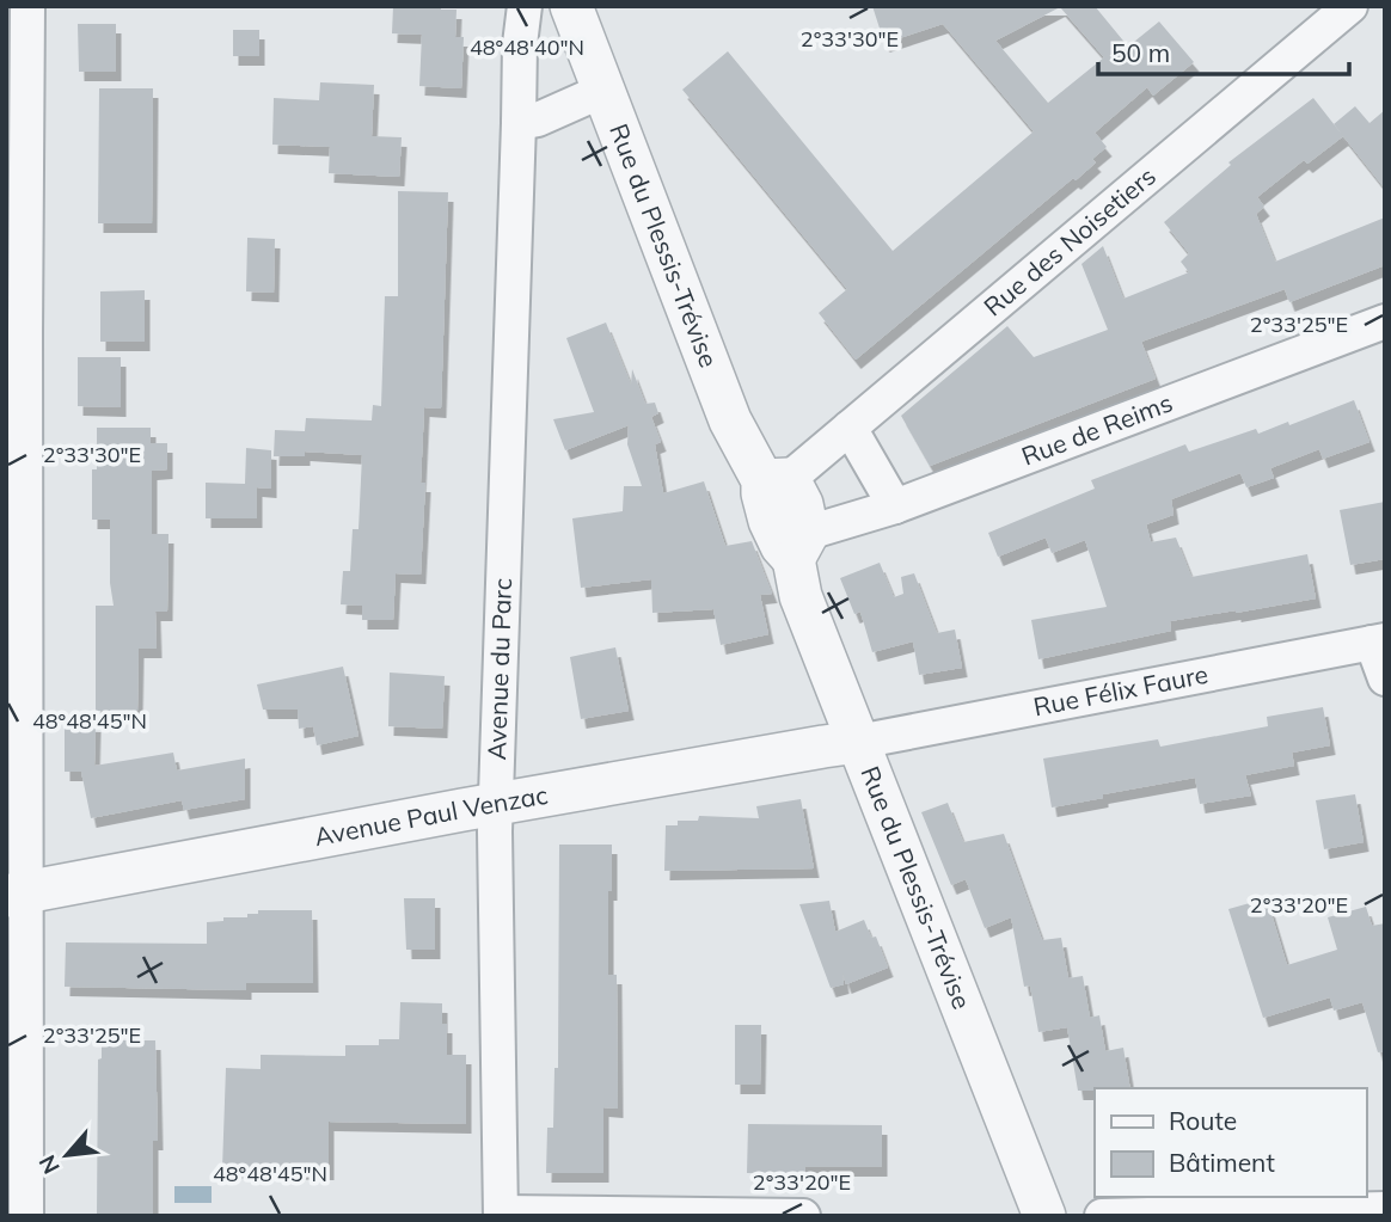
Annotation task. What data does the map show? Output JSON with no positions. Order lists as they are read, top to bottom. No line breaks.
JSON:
{"streets":{"street":["Rue des Noisetiers","Rue du Plessis-Trévise","Rue de Reims","Avenue du Parc","Rue Félix Faure","Avenue Paul Venzac"]},"crossings":[["Rue des Noisetiers","Rue du Plessis-Trévise"],["Rue du Plessis-Trévise","Rue de Reims"],["Rue du Plessis-Trévise","Rue Félix Faure"],["Rue du Plessis-Trévise","Avenue Paul Venzac"],["Avenue du Parc","Avenue Paul Venzac"],["Rue Félix Faure","Avenue Paul Venzac"]],"legend":["Route","Bâtiment"],"scale_bar":"50 m","north":"bottom left","coordinates":["2°33'30\"E","48°48'40\"N","2°33'25\"E","48°48'45\"N","2°33'20\"E"]}
